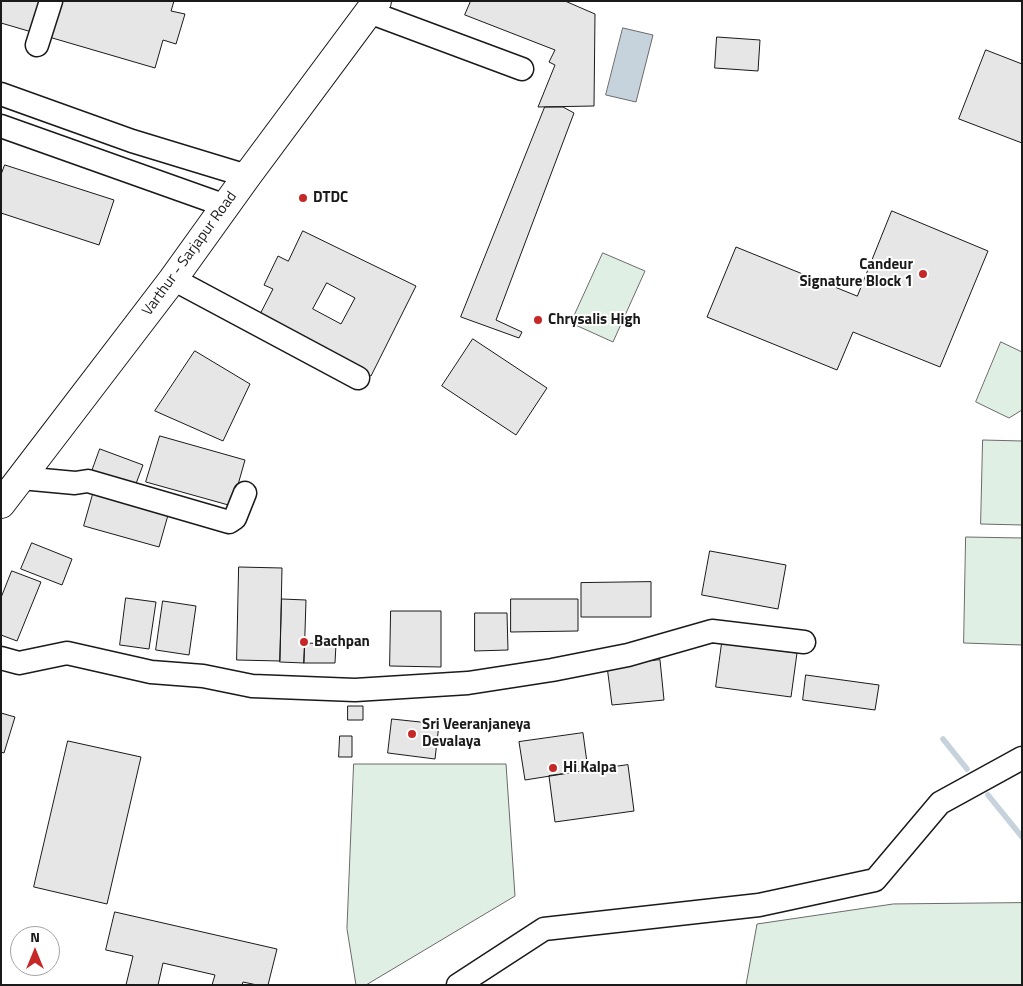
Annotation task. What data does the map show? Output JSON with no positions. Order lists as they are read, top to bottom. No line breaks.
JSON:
{"streets":{"main road":["Varthur - Sarjapur Road"]},"places":["DTDC","Candeur Signature Block 1","Chrysalis High","Bachpan","Sri Veeranjaneya Devalaya","Hi Kalpa"],"north":"top"}
